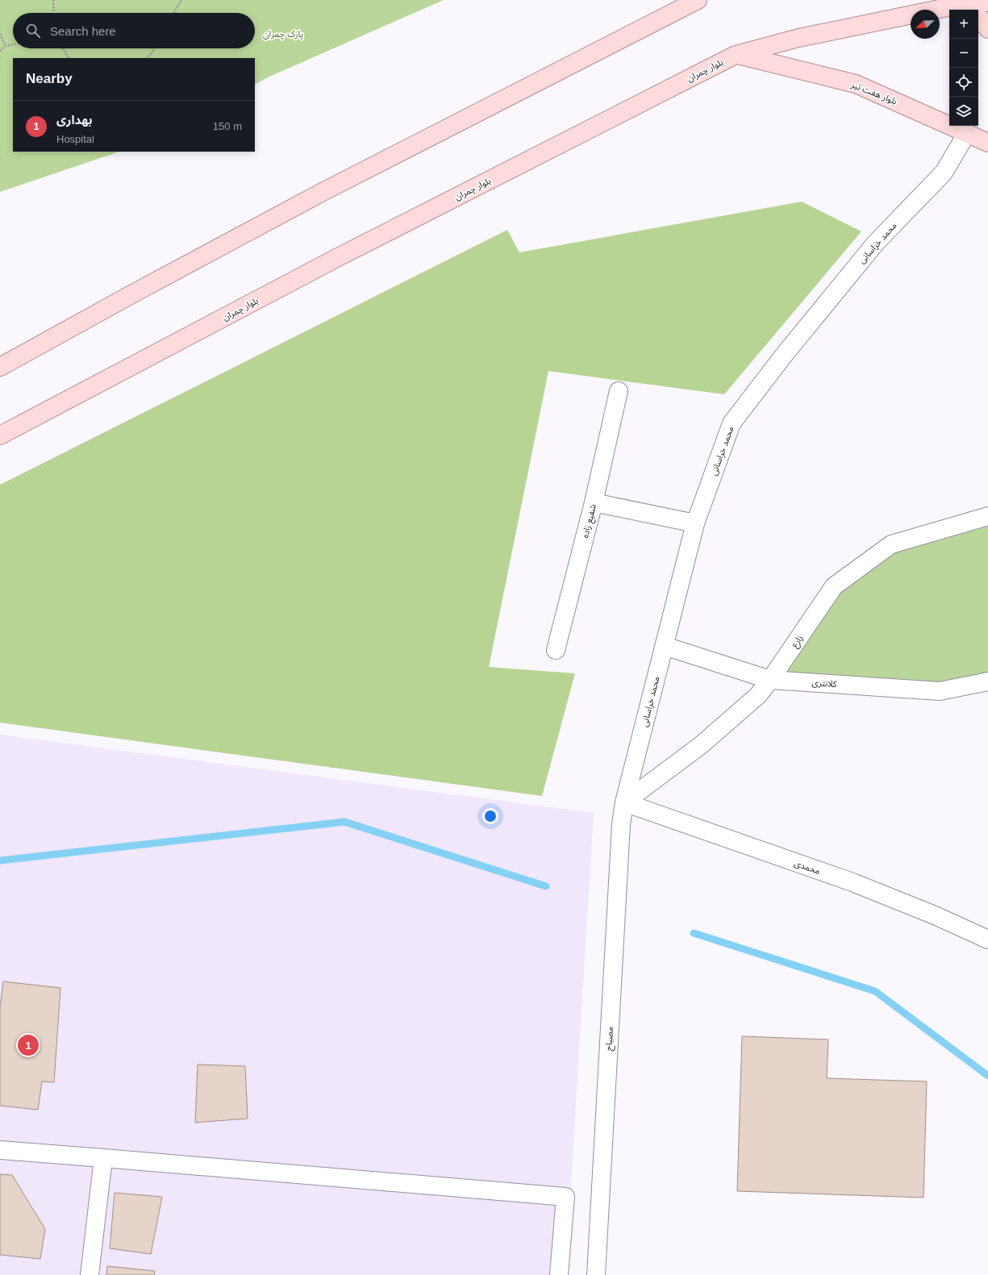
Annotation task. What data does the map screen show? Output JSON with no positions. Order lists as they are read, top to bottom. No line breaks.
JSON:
{"streets":{"main road":["بلوار چمران","بلوار هفت تیر"],"street":["محمد خراسانی","شفیع زاده","زارع","کلانتری","محمدی","مصباح"]},"crossings":[["بلوار چمران","بلوار هفت تیر"],["بلوار هفت تیر","محمد خراسانی"],["محمد خراسانی","زارع"],["محمد خراسانی","کلانتری"],["محمد خراسانی","محمدی"],["محمد خراسانی","مصباح"],["زارع","کلانتری"],["زارع","محمدی"],["زارع","مصباح"],["محمدی","مصباح"]],"parks":["پارک چمران"],"north":"bottom left","page":{"map_buttons":["+","−"],"search":"Search here","heading":"Nearby","list":[{"mark":"1","name":"بهداری","note":"Hospital","value":"150 m"}],"pins":"1"}}
